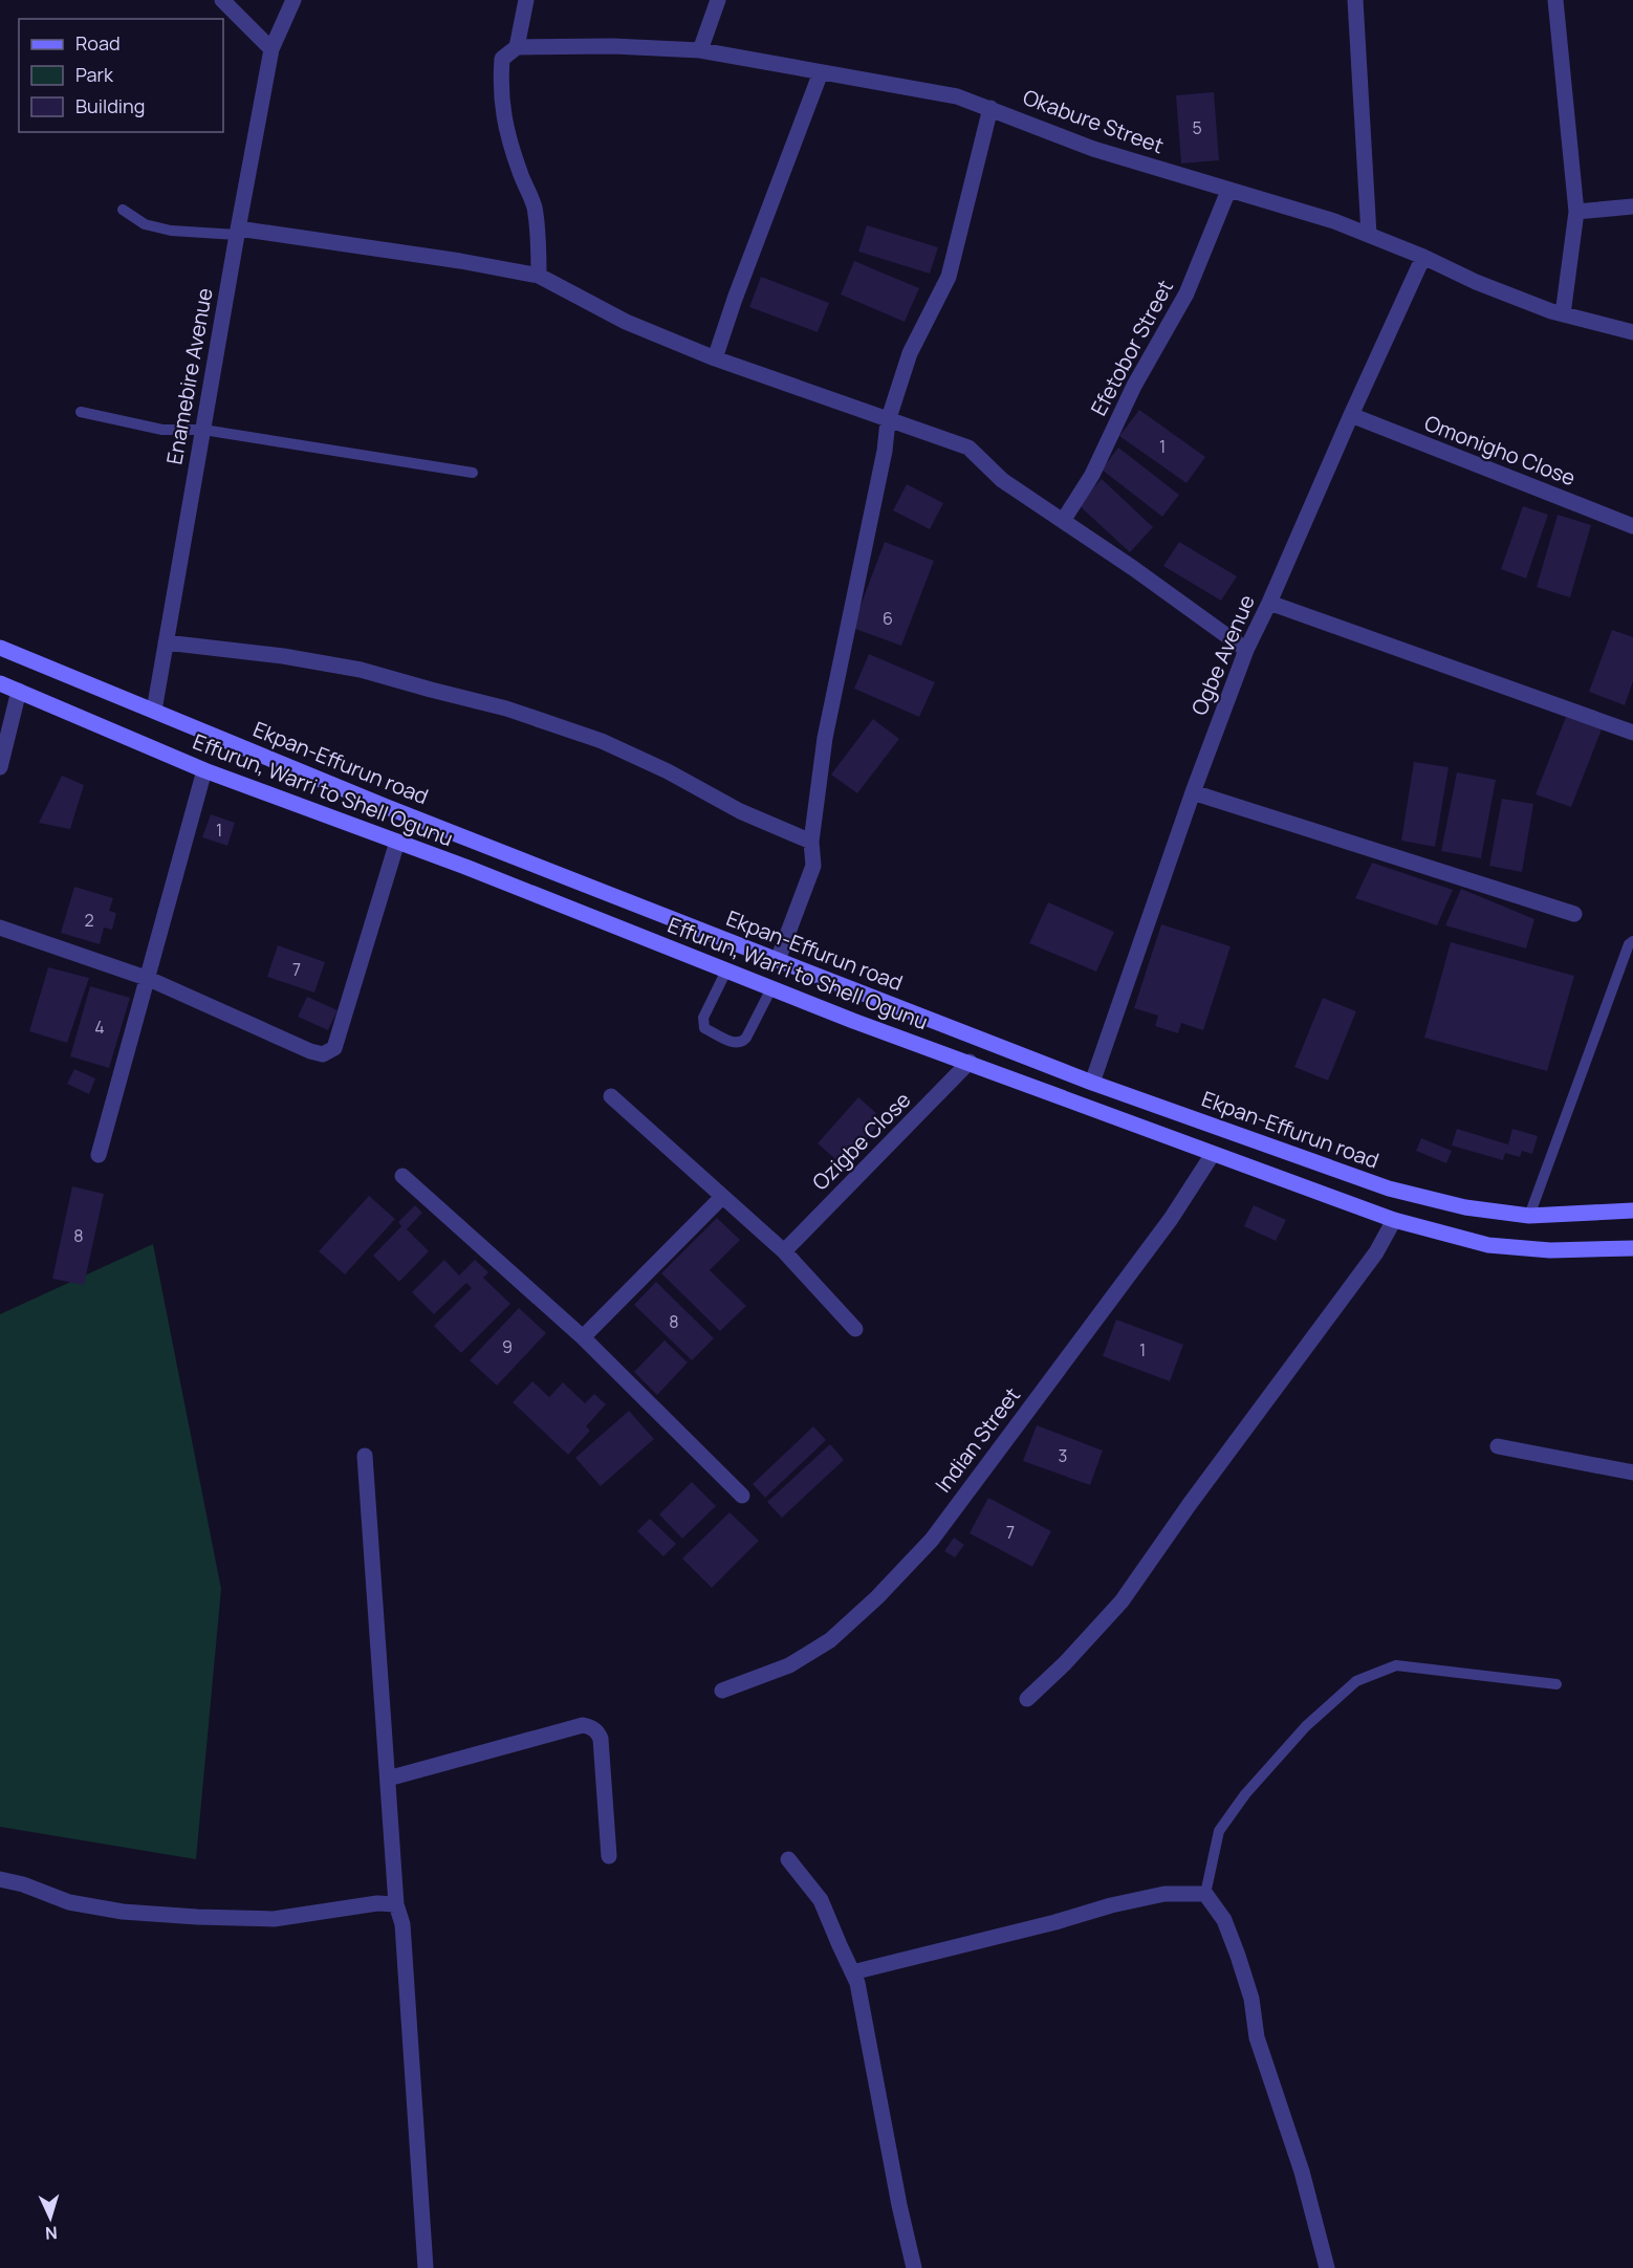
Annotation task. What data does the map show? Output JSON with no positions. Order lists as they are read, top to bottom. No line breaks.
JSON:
{"streets":{"main road":["Ekpan-Effurun road","Effurun, Warri to Shell Ogunu"],"street":["Okabure Street","Efetobor Street","Enamebire Avenue","Omonigho Close","Ogbe Avenue","Ozigbe Close","Indian Street"]},"crossings":[["Okabure Street","Efetobor Street"],["Okabure Street","Ogbe Avenue"],["Enamebire Avenue","Ekpan-Effurun road"],["Omonigho Close","Ogbe Avenue"],["Ogbe Avenue","Ekpan-Effurun road"],["Effurun, Warri to Shell Ogunu","Ozigbe Close"],["Effurun, Warri to Shell Ogunu","Indian Street"]],"house_numbers":["5","1","6","1","2","7","4","8","8","9","1","3","7"],"legend":["Road","Park","Building"],"north":"bottom"}
